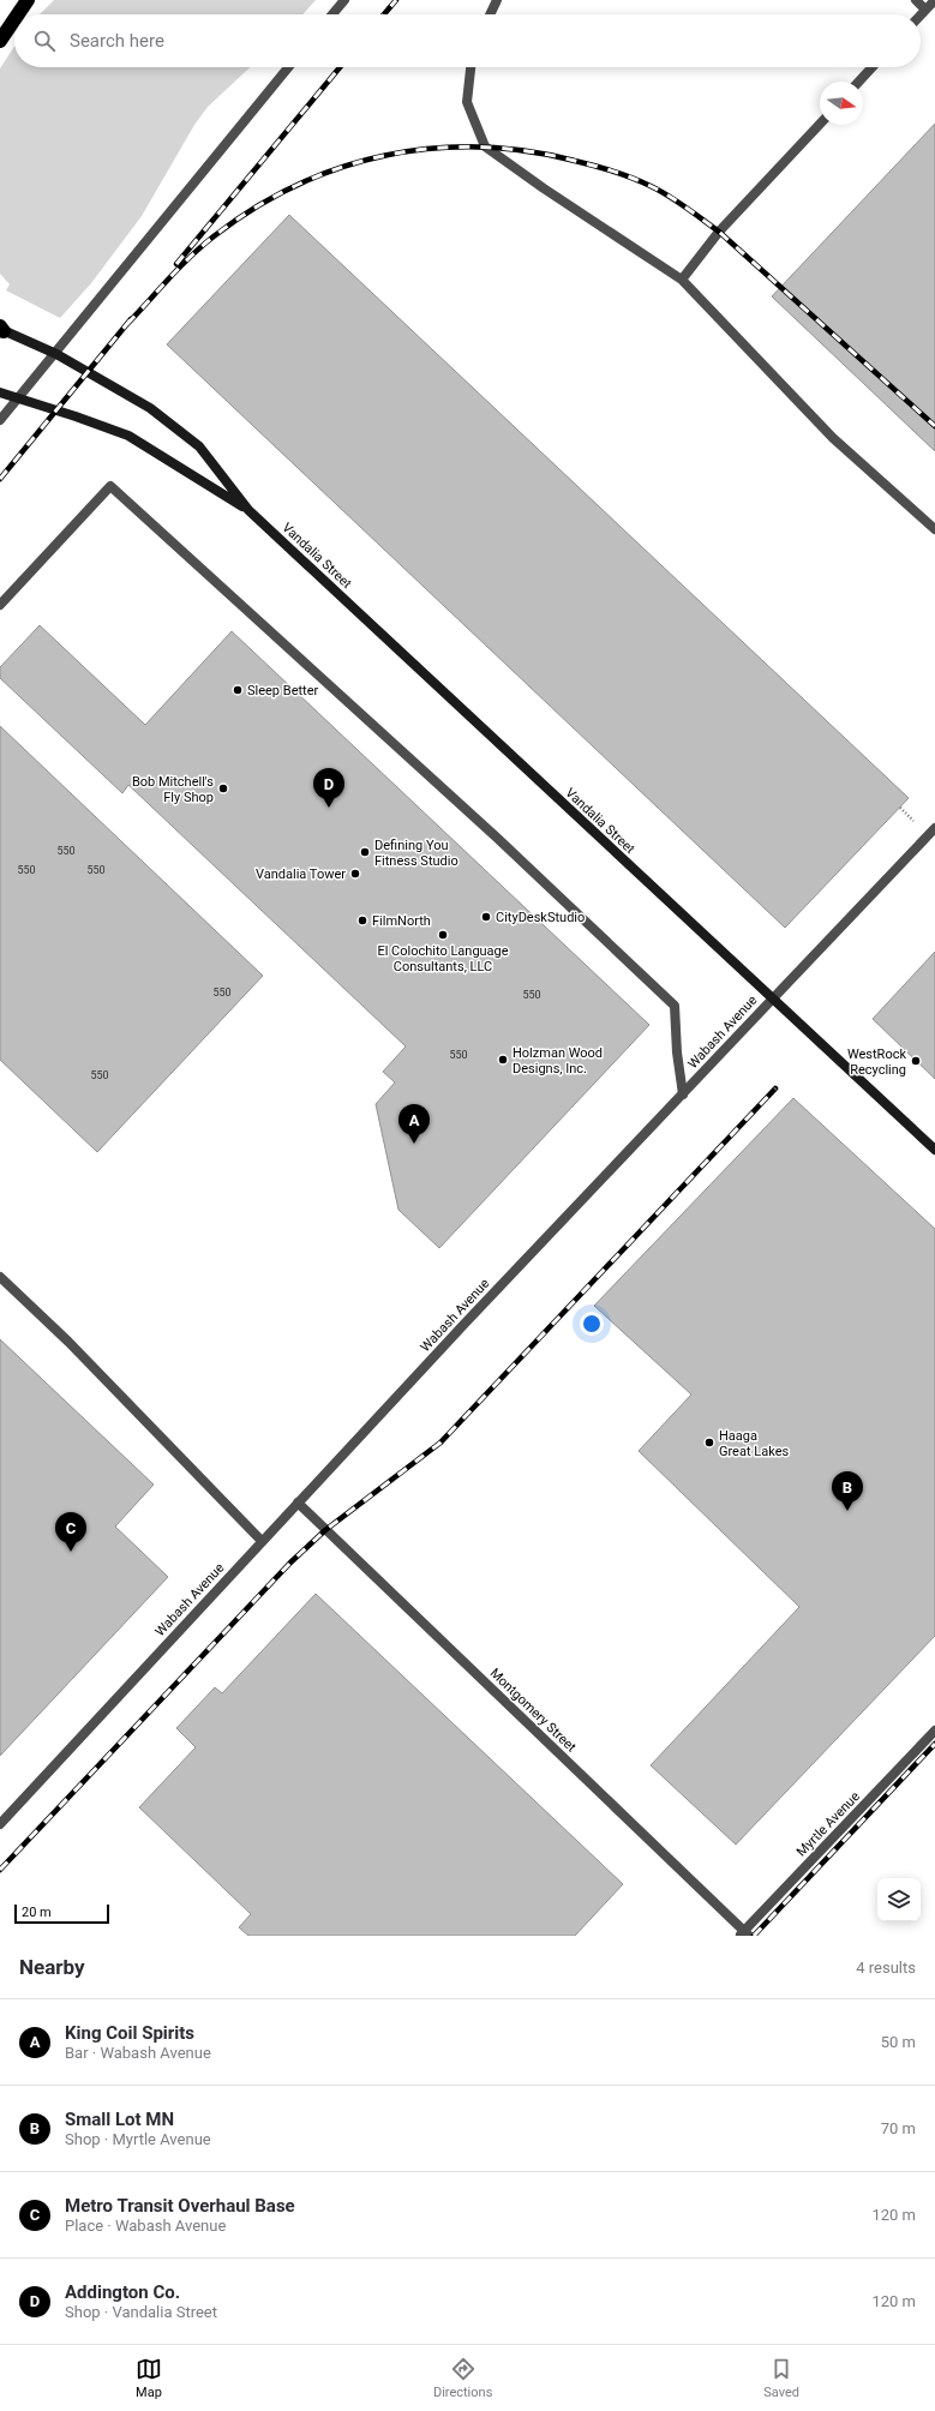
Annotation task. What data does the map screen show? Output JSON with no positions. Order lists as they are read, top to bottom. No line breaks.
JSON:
{"streets":{"main road":["Vandalia Street"],"street":["Wabash Avenue","Montgomery Street","Myrtle Avenue"]},"crossings":[["Vandalia Street","Wabash Avenue"],["Wabash Avenue","Montgomery Street"],["Montgomery Street","Myrtle Avenue"]],"places":["Sleep Better","Bob Mitchell's Fly Shop","Defining You Fitness Studio","Vandalia Tower","CityDeskStudio","FilmNorth","El Colochito Language Consultants, LLC","Holzman Wood Designs, Inc.","WestRock Recycling","Haaga Great Lakes"],"house_numbers":["550","550","550","550","550","550","550"],"scale_bar":"20 m","north":"right","page":{"search":"Search here","pins":["D","A","B","C"],"scale":"20 m","heading":["Nearby","4 results"],"list":[{"mark":"A","name":"King Coil Spirits","note":"Bar · Wabash Avenue","value":"50 m"},{"mark":"B","name":"Small Lot MN","note":"Shop · Myrtle Avenue","value":"70 m"},{"mark":"C","name":"Metro Transit Overhaul Base","note":"Place · Wabash Avenue","value":"120 m"},{"mark":"D","name":"Addington Co.","note":"Shop · Vandalia Street","value":"120 m"}],"nav":["Map","Directions","Saved"]}}
